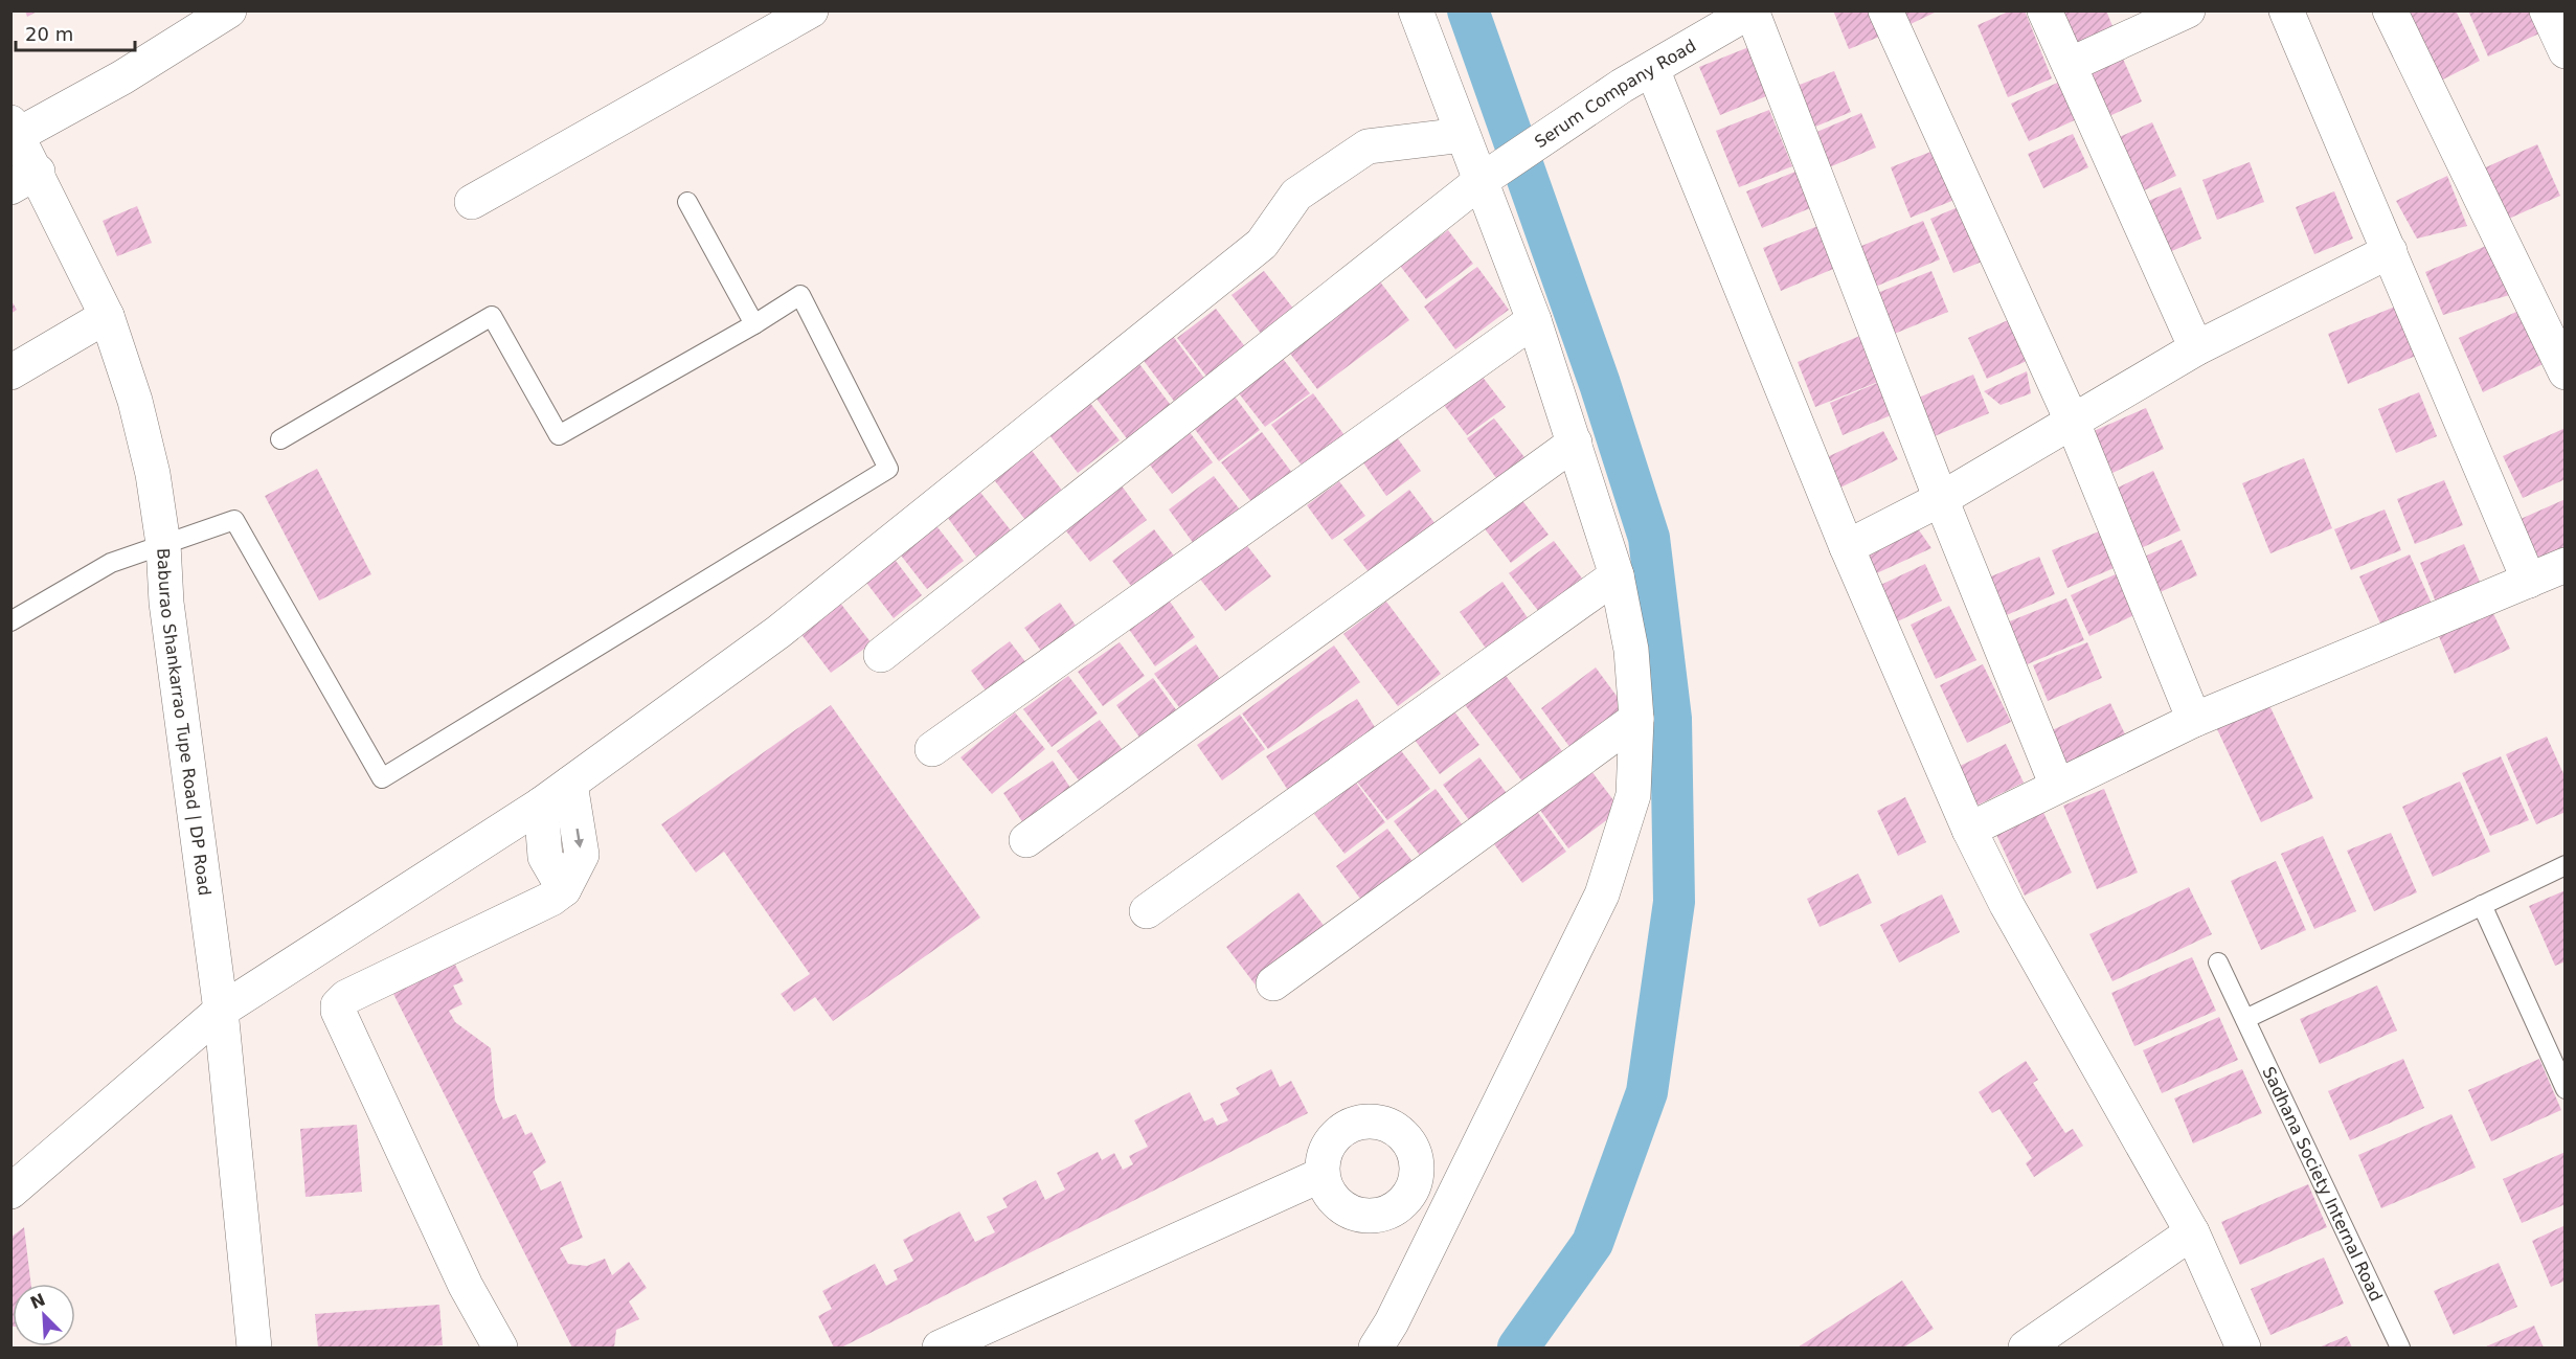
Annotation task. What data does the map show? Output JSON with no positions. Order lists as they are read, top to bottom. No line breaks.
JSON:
{"streets":{"street":["Serum Company Road","Baburao Shankarrao Tupe Road | DP Road"],"lane":["Sadhana Society Internal Road"]},"scale_bar":"20 m","north":"top left"}
